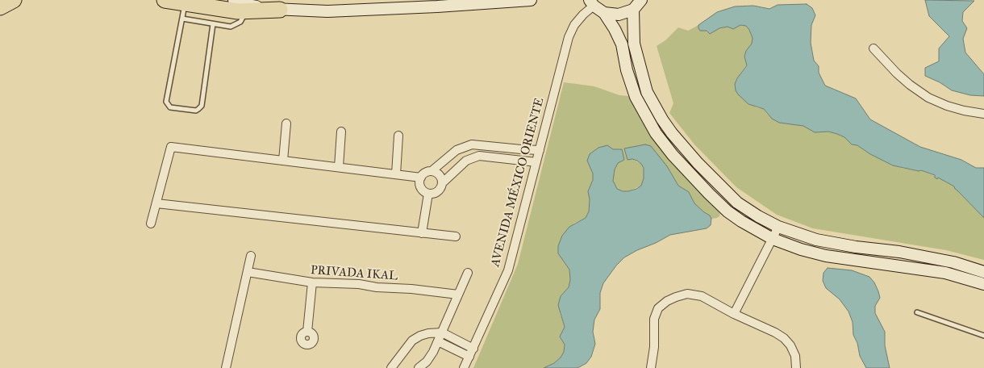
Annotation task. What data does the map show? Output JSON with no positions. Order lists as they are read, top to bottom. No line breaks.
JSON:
{"streets":{"street":["AVENIDA MÉXICO ORIENTE","PRIVADA IKAL"]}}
